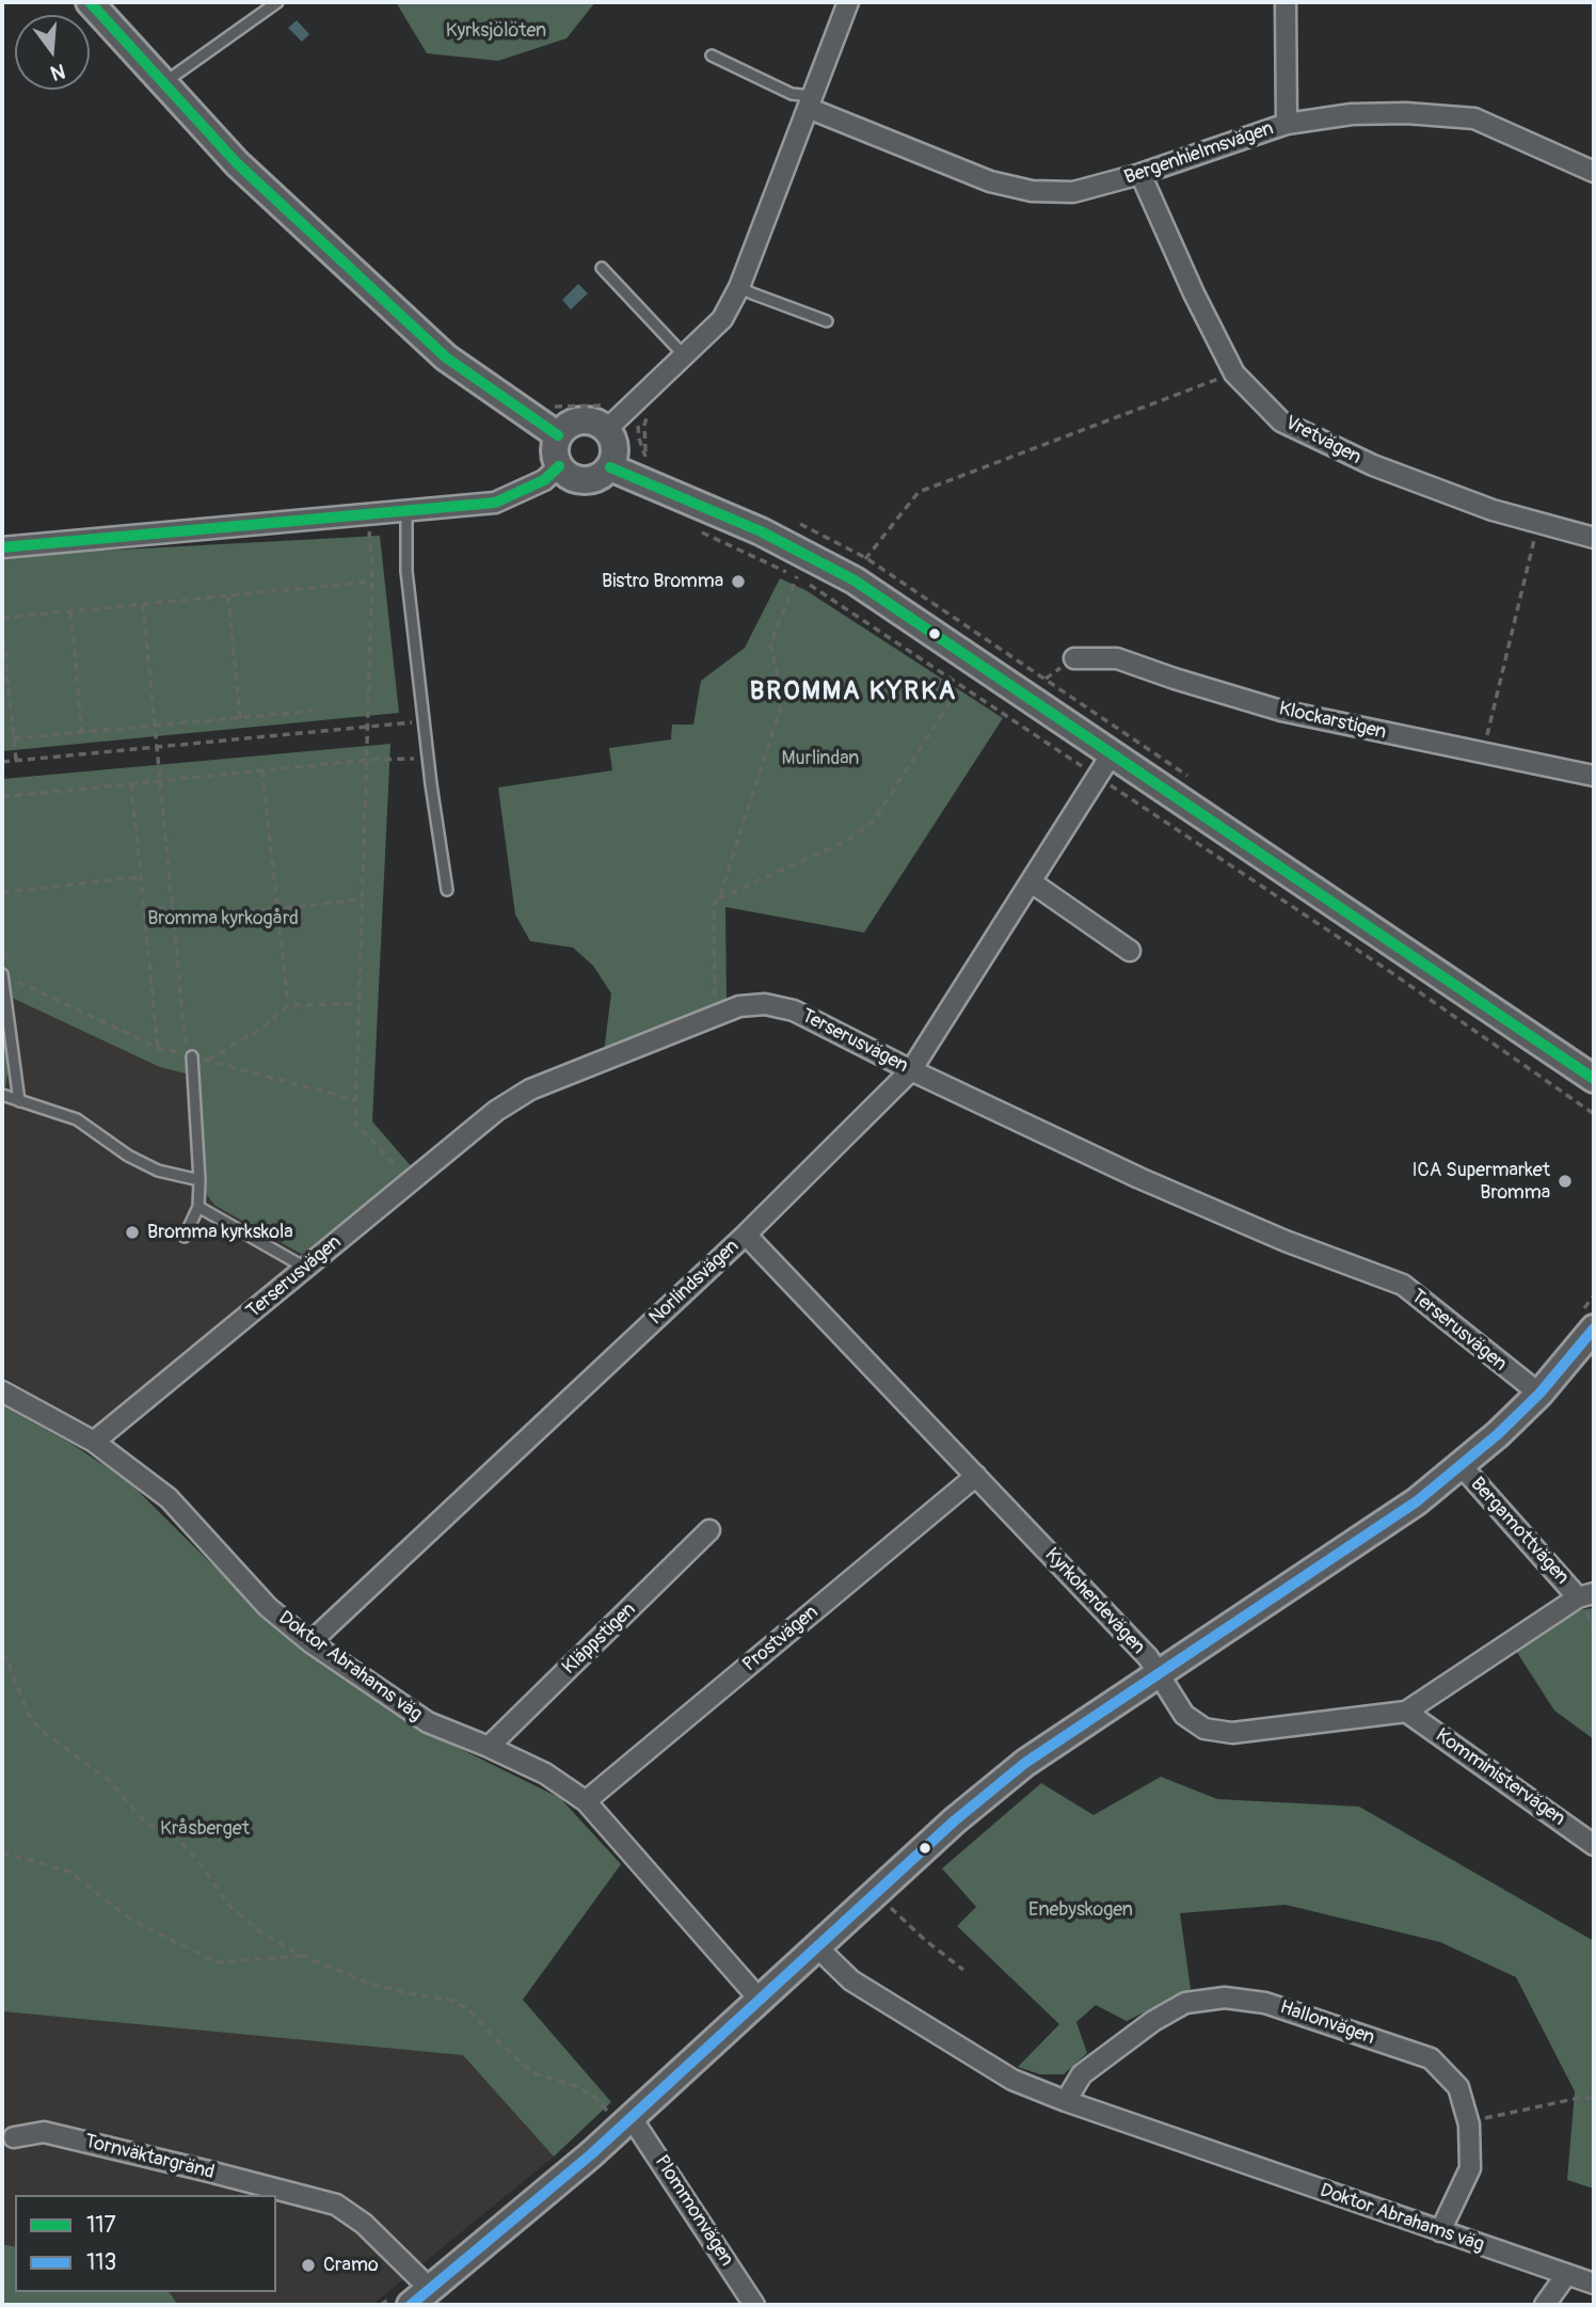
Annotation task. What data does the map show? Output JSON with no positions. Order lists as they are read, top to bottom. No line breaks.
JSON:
{"streets":{"street":["Bergenhielmsvägen","Vretvägen","Klockarstigen","Terserusvägen","Norlindsvägen","Bergamottvägen","Kyrkoherdevägen","Kläppstigen","Prostvägen","Doktor Abrahams väg","Komministervägen","Hallonvägen","Tornväktargränd","Plommonvägen"]},"crossings":[["Bergenhielmsvägen","Vretvägen"],["Terserusvägen","Norlindsvägen"],["Terserusvägen","Doktor Abrahams väg"],["Norlindsvägen","Kyrkoherdevägen"],["Norlindsvägen","Doktor Abrahams väg"],["Bergamottvägen","Kyrkoherdevägen"],["Kyrkoherdevägen","Prostvägen"],["Kyrkoherdevägen","Komministervägen"],["Kläppstigen","Doktor Abrahams väg"],["Prostvägen","Doktor Abrahams väg"],["Doktor Abrahams väg","Hallonvägen"]],"districts":["BROMMA KYRKA"],"parks":["Kyrksjölöten","Murlindan","Bromma kyrkogård","Kråsberget","Enebyskogen"],"places":["Bistro Bromma","ICA Supermarket Bromma","Bromma kyrkskola","Cramo"],"lines":["transit line 117","transit line 113"],"legend":["117","113"],"north":"bottom"}
